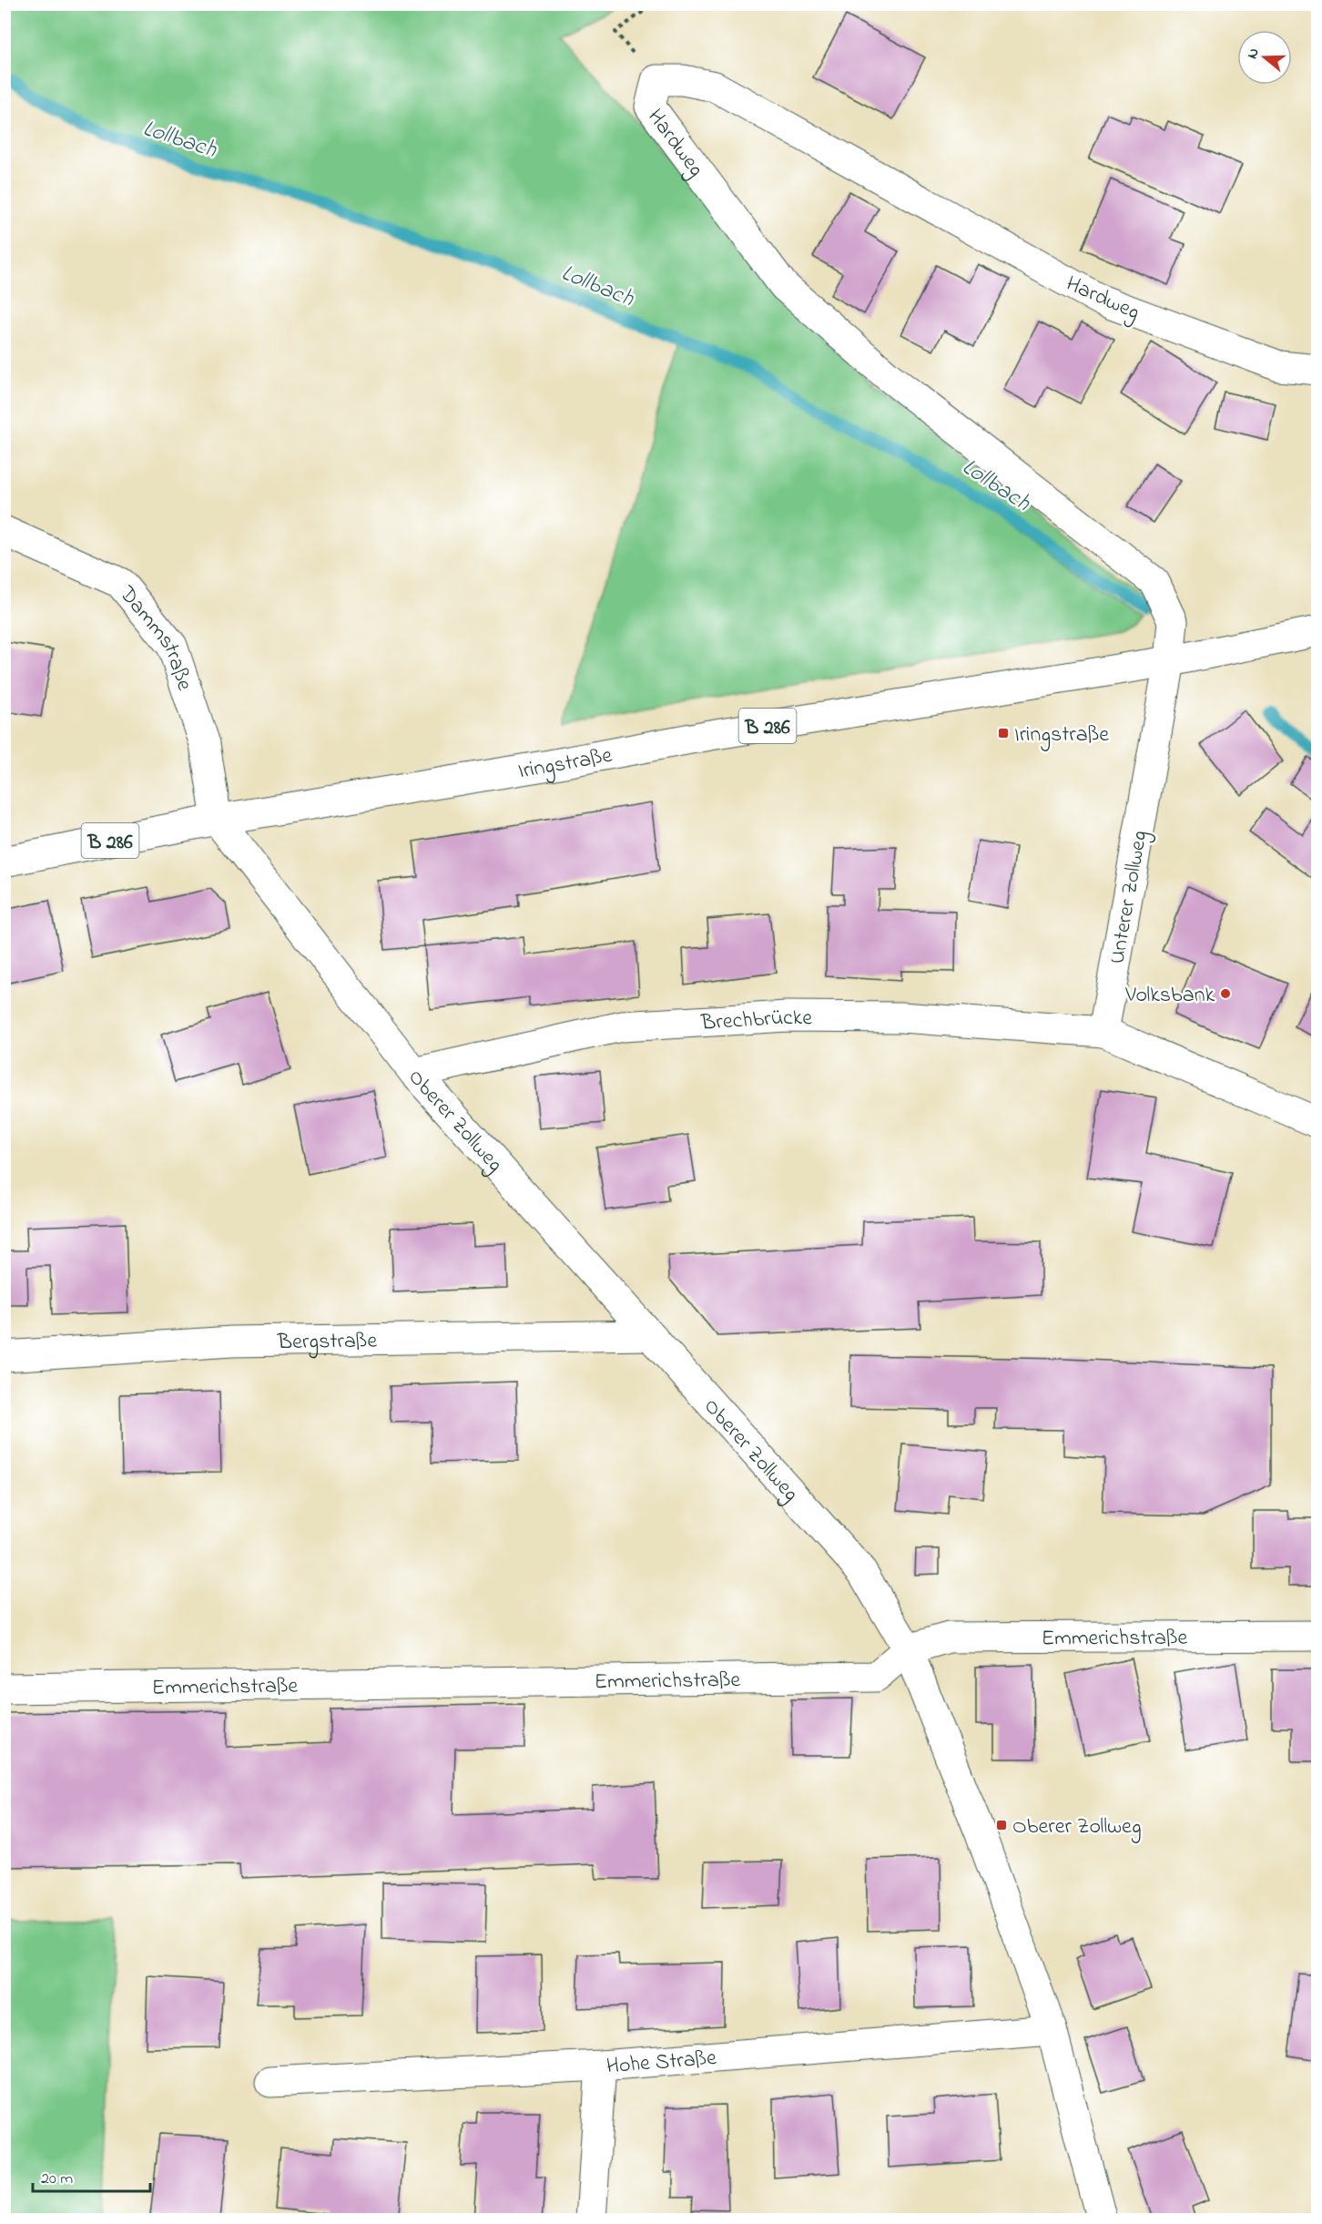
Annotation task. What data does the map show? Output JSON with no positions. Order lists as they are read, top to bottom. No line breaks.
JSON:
{"streets":{"street":["Hardweg","Dammstraße","B 286","Iringstraße","Unterer Zollweg","Brechbrücke","Oberer Zollweg","Bergstraße","Emmerichstraße","Hohe Straße"]},"crossings":[["Hardweg","Iringstraße"],["Hardweg","Unterer Zollweg"],["Dammstraße","Iringstraße"],["Dammstraße","Oberer Zollweg"],["Iringstraße","Unterer Zollweg"],["Iringstraße","Oberer Zollweg"],["Unterer Zollweg","Brechbrücke"],["Brechbrücke","Oberer Zollweg"],["Oberer Zollweg","Bergstraße"],["Oberer Zollweg","Emmerichstraße"],["Oberer Zollweg","Hohe Straße"]],"water":["Lollbach"],"places":{"transit":["Iringstraße","Oberer Zollweg"],"other":["Volksbank"]},"scale_bar":"20 m","north":"left"}
